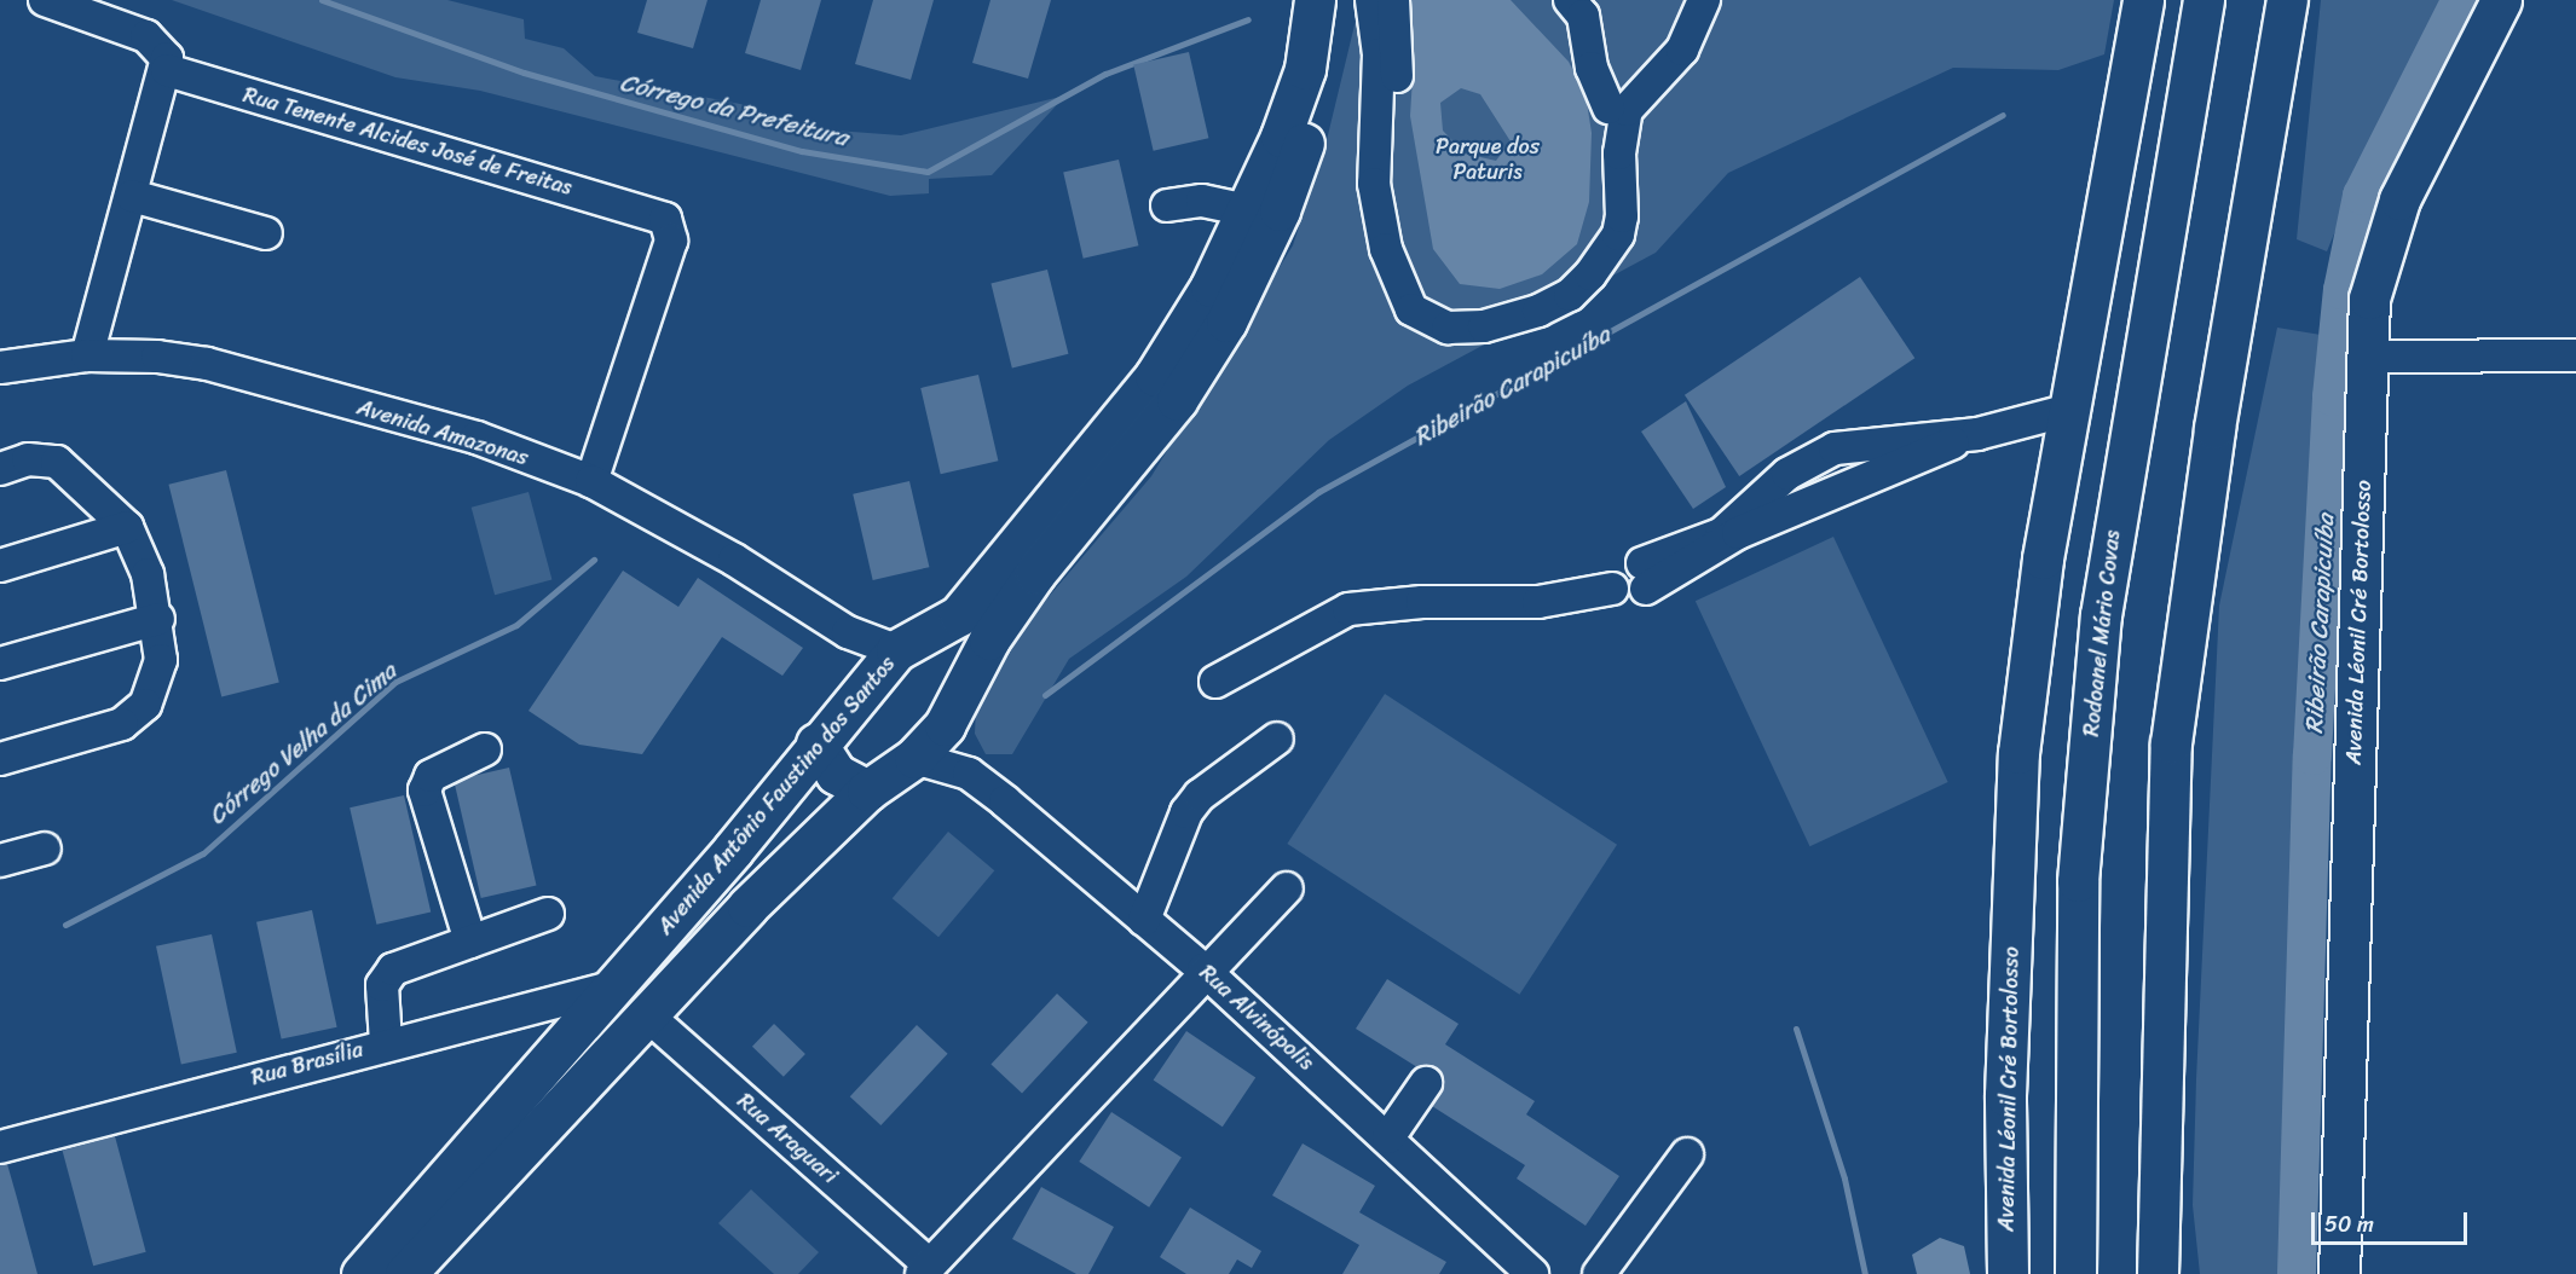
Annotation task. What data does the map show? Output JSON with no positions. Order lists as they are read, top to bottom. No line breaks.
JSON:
{"streets":{"main road":["Avenida Léonil Cré Bortolosso","Rodoanel Mário Covas","Avenida Antônio Faustino dos Santos"],"street":["Rua Tenente Alcides José de Freitas","Avenida Amazonas","Rua Alvinópolis","Rua Brasília","Rua Araguari"]},"crossings":[["Rua Tenente Alcides José de Freitas","Avenida Amazonas"],["Avenida Amazonas","Avenida Antônio Faustino dos Santos"],["Avenida Antônio Faustino dos Santos","Rua Alvinópolis"],["Avenida Antônio Faustino dos Santos","Rua Brasília"],["Avenida Antônio Faustino dos Santos","Rua Araguari"]],"water":["Córrego da Prefeitura","Ribeirão Carapicuíba","Córrego Velha da Cima"],"parks":["Parque dos Paturis"],"scale_bar":"50 m"}
